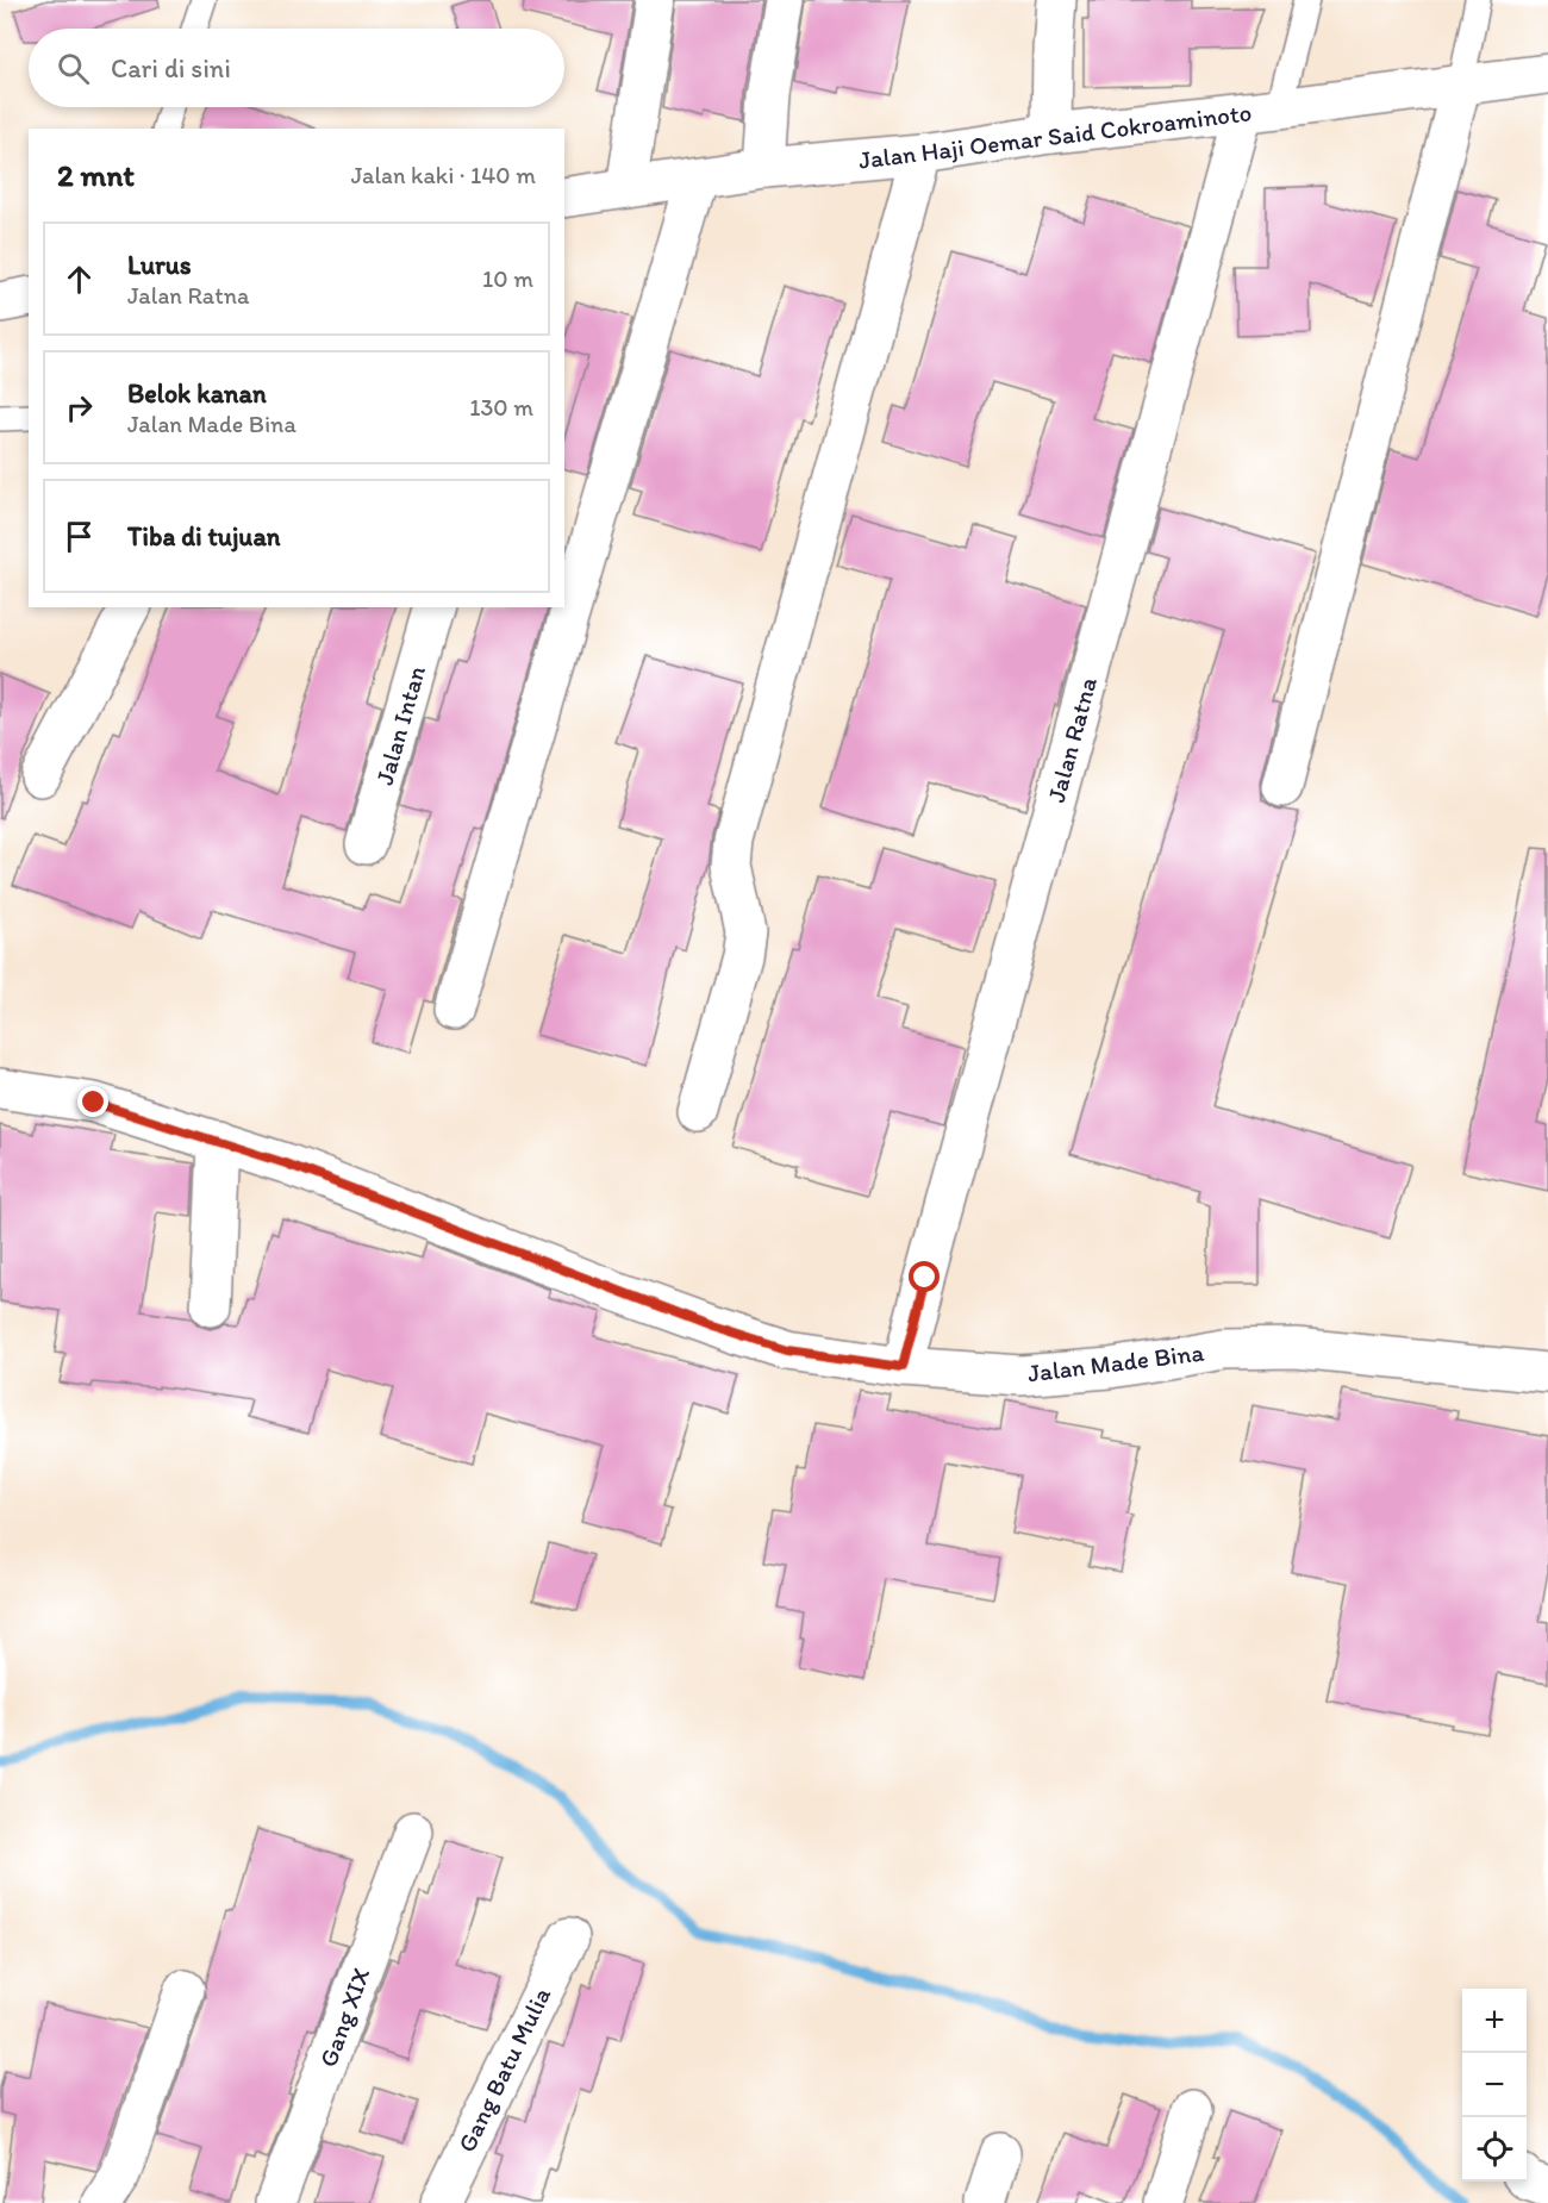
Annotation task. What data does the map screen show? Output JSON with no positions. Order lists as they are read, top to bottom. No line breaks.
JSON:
{"streets":{"main road":["Jalan Haji Oemar Said Cokroaminoto","Jalan Intan","Jalan Ratna","Jalan Made Bina","Gang XIX","Gang Batu Mulia"]},"crossings":[["Jalan Haji Oemar Said Cokroaminoto","Jalan Ratna"],["Jalan Ratna","Jalan Made Bina"]],"page":{"search":"Cari di sini","heading":["2 mnt","Jalan kaki · 140 m"],"list":[["Lurus","Jalan Ratna","10 m"],["Belok kanan","Jalan Made Bina","130 m"],"Tiba di tujuan"],"map_buttons":["+","−"]}}
